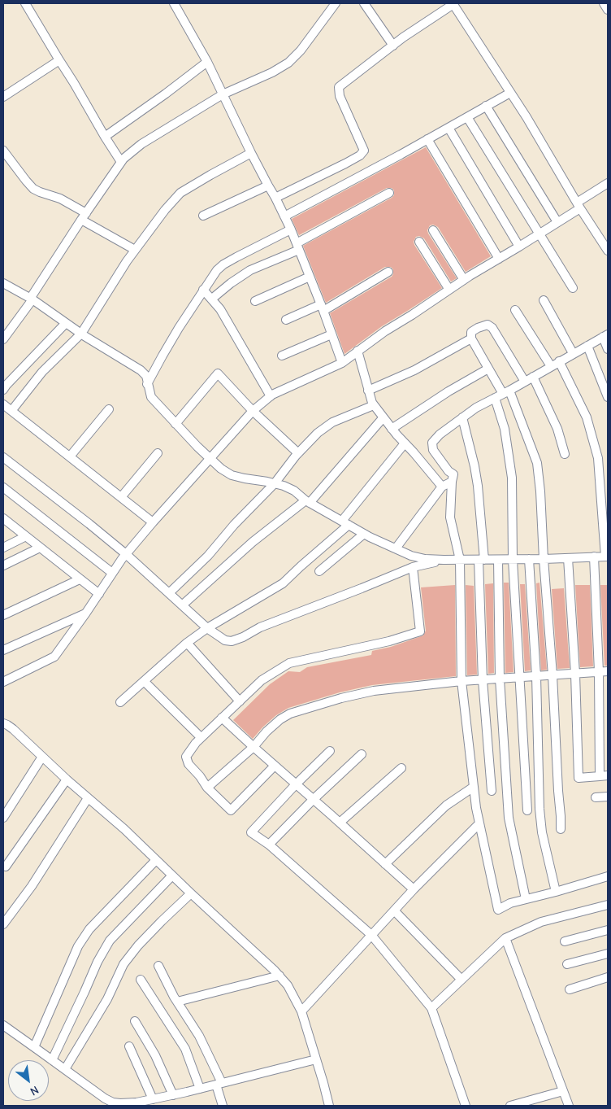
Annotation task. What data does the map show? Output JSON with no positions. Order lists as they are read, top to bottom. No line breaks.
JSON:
{"north":"bottom right"}
